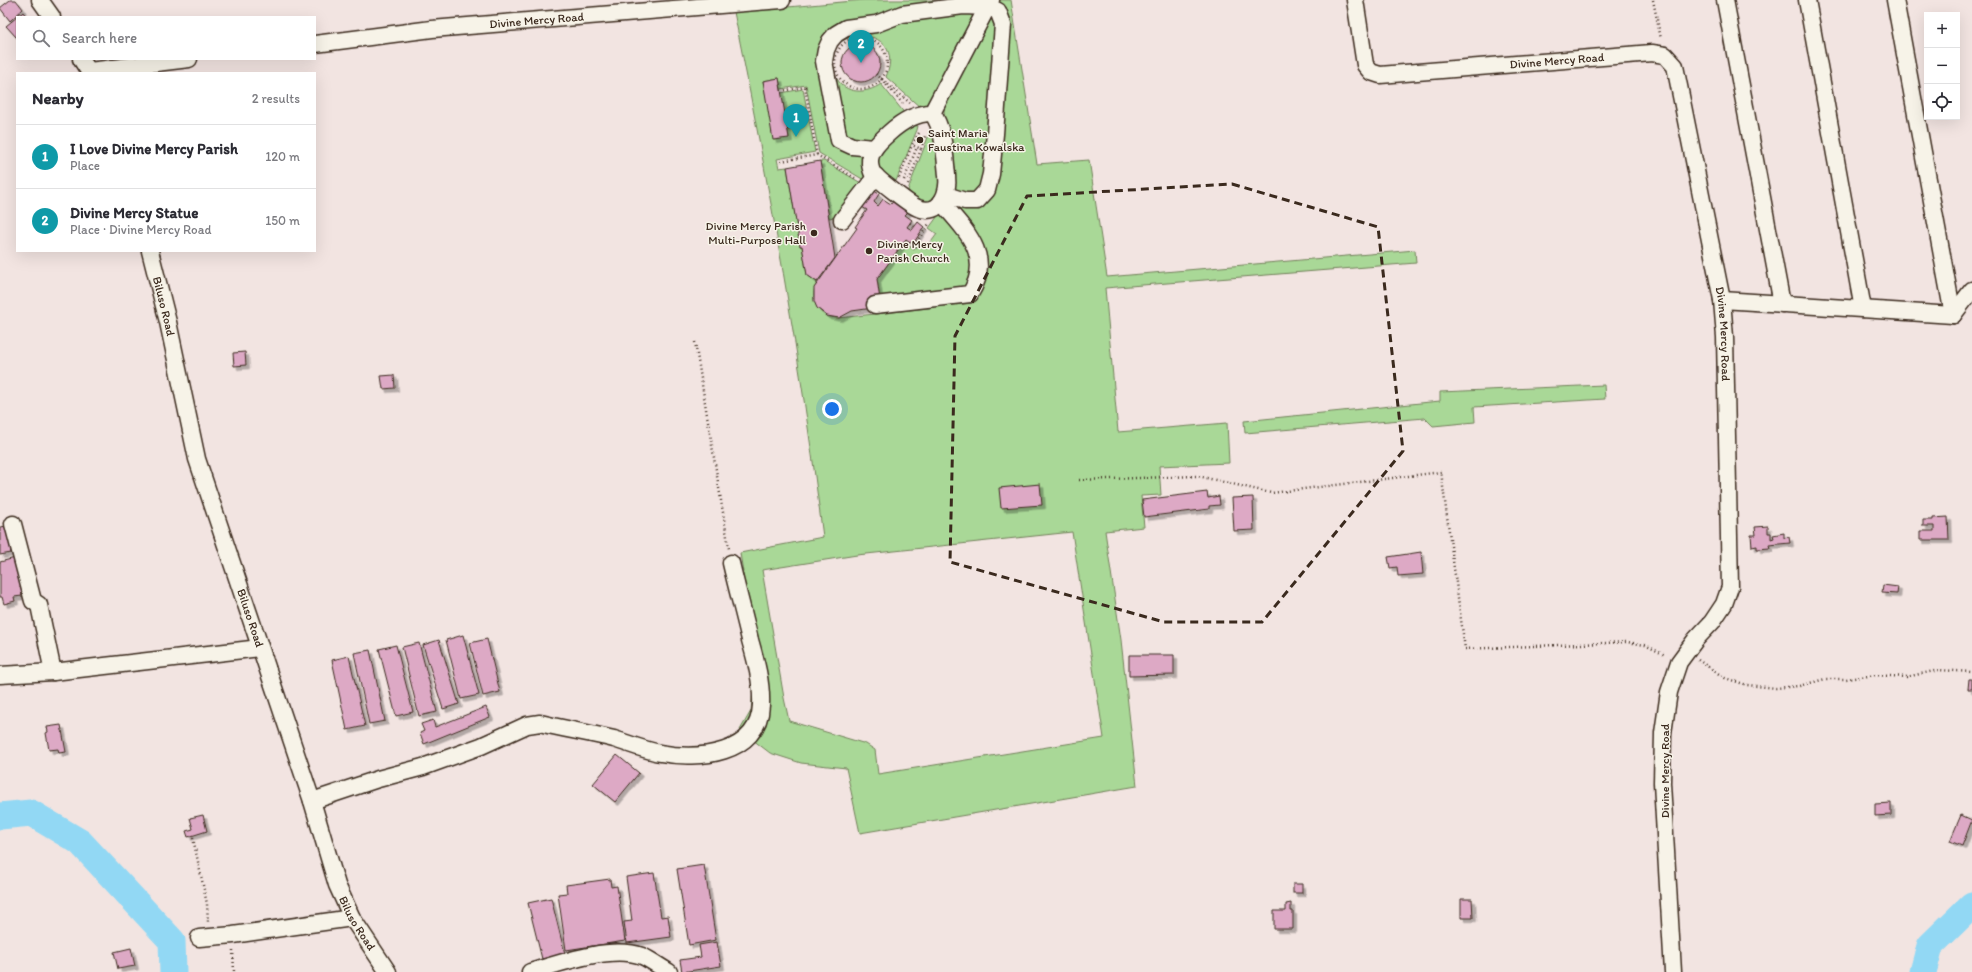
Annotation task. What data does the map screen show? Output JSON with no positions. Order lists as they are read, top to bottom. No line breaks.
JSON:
{"streets":{"street":["Divine Mercy Road","Biluso Road"]},"places":["Saint Maria Faustina Kowalska","Divine Mercy Parish Multi-Purpose Hall","Divine Mercy Parish Church"],"page":{"map_buttons":["+","−"],"search":"Search here","pins":["2","1"],"heading":["Nearby","2 results"],"list":[{"mark":"1","name":"I Love Divine Mercy Parish","note":"Place","value":"120 m"},{"mark":"2","name":"Divine Mercy Statue","note":"Place · Divine Mercy Road","value":"150 m"}]}}
